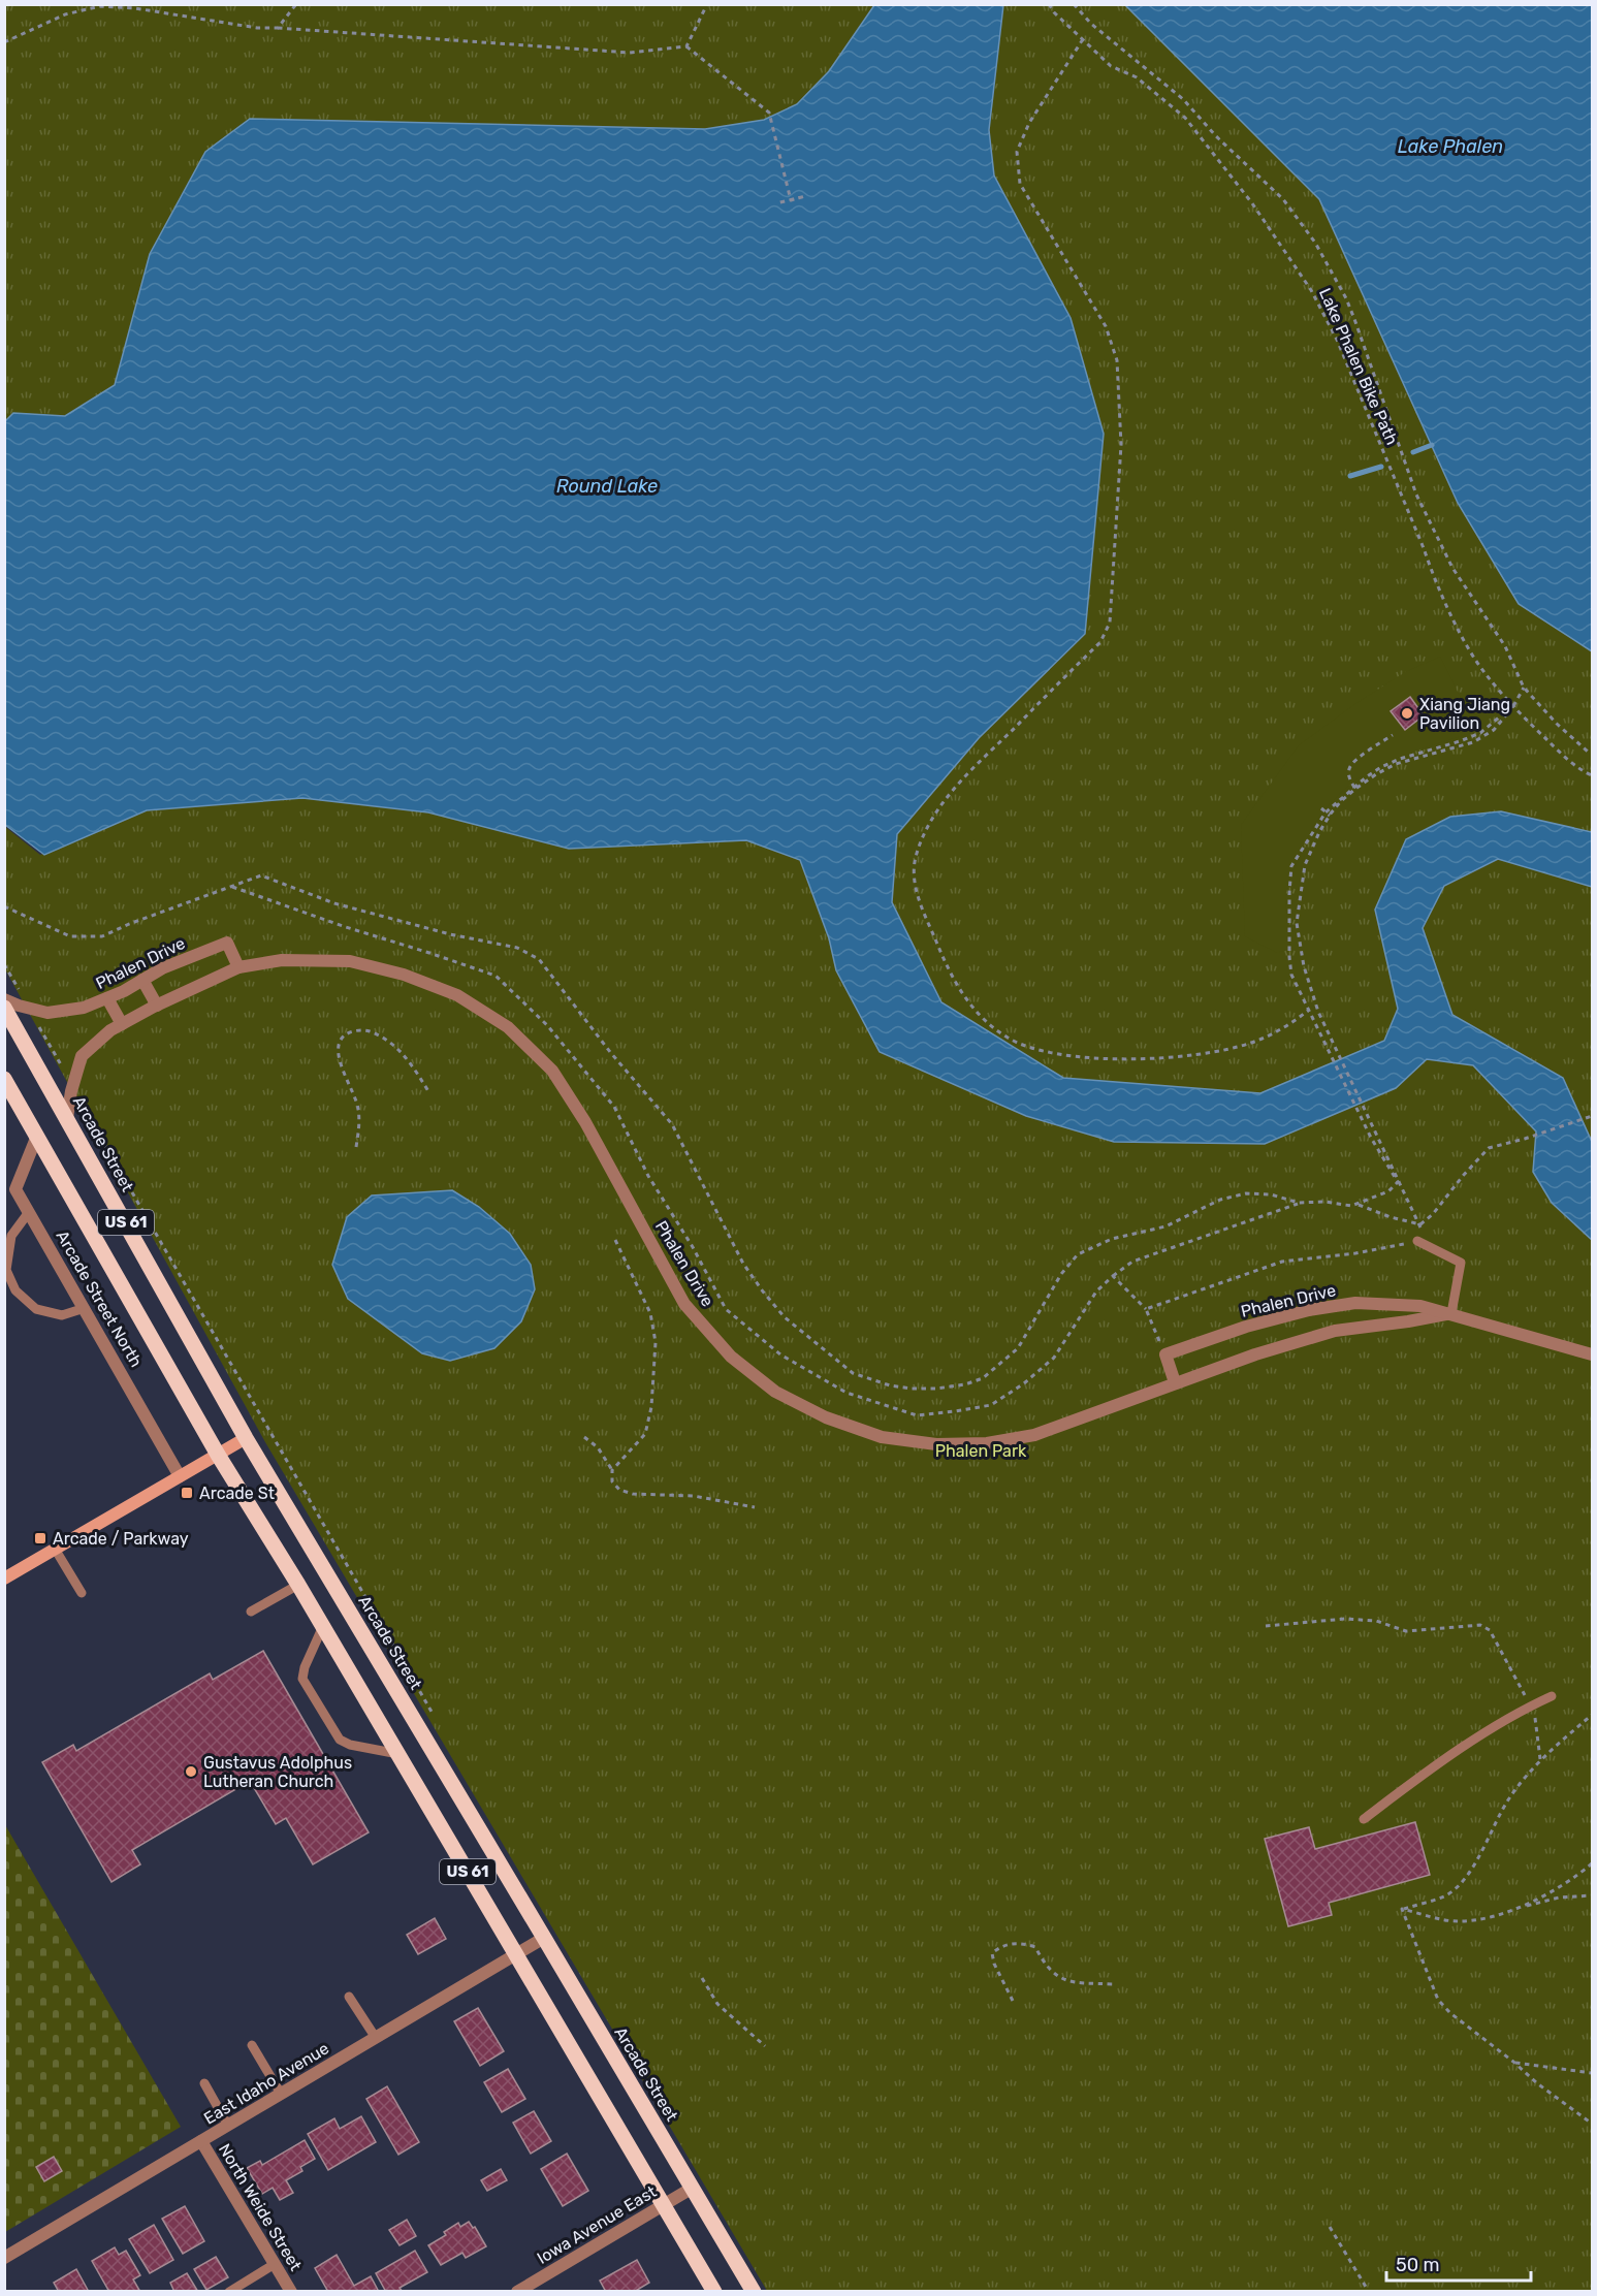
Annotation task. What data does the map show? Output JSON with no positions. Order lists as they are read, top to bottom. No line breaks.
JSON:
{"streets":{"main road":["Arcade Street","US 61"],"street":["Phalen Drive","Arcade Street North","East Idaho Avenue","North Weide Street","Iowa Avenue East"],"path":["Lake Phalen Bike Path"]},"crossings":[["Phalen Drive","Arcade Street"],["Arcade Street","East Idaho Avenue"],["Arcade Street","Iowa Avenue East"],["US 61","Arcade Street North"],["US 61","East Idaho Avenue"],["US 61","Iowa Avenue East"],["East Idaho Avenue","North Weide Street"]],"water":["Lake Phalen","Round Lake"],"parks":["Phalen Park"],"places":{"other":["Xiang Jiang Pavilion","Gustavus Adolphus Lutheran Church"],"transit":["Arcade St","Arcade / Parkway"]},"scale_bar":"50 m"}
